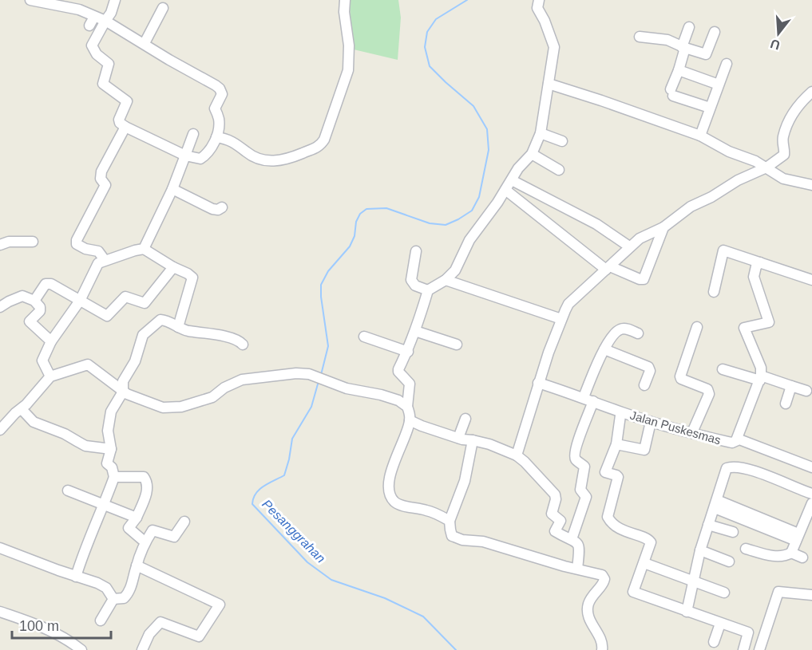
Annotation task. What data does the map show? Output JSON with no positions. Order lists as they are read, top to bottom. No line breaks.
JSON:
{"streets":{"street":["Jalan Puskesmas"]},"water":["Pesanggrahan"],"scale_bar":"100 m","north":"bottom"}
